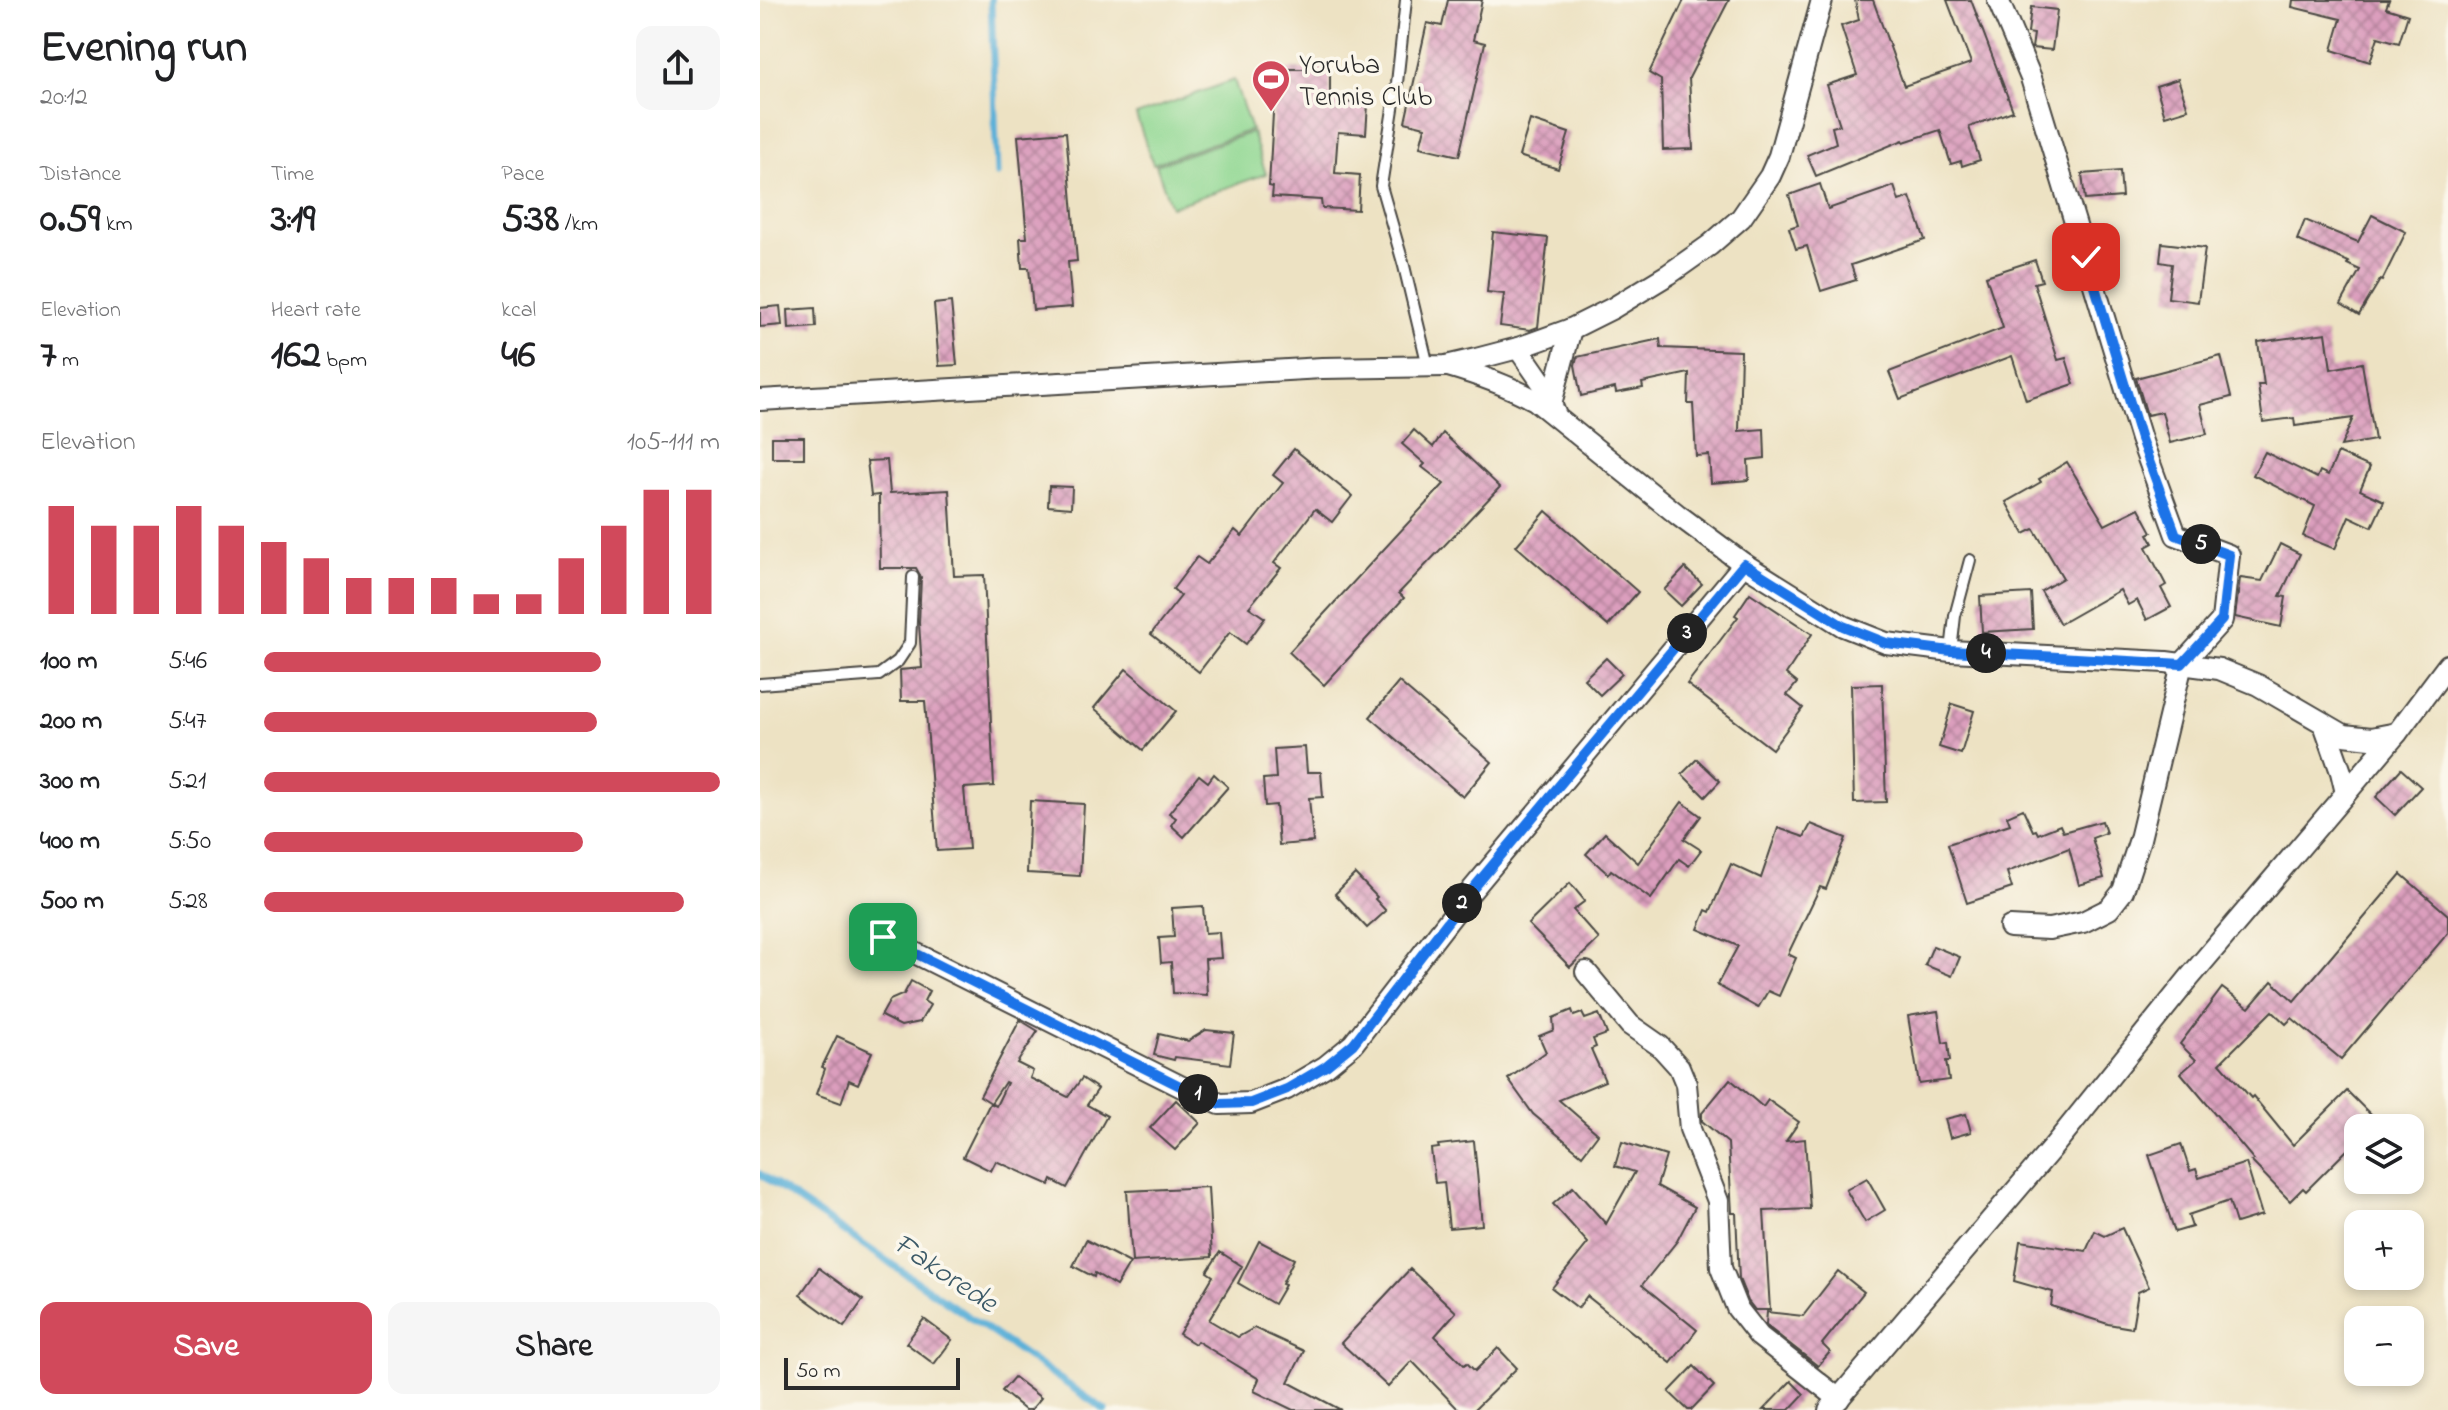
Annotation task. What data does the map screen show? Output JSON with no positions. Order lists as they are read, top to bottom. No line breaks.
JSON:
{"water":["Fakorede"],"places":{"sports":["Yoruba Tennis Club"]},"scale_bar":"50 m","page":{"heading":["Evening run","20:12"],"stats":[["Distance","0.59 km"],["Time","3:19"],["Pace","5:38 /km"],["Elevation","7 m"],["Heart rate","162 bpm"],["kcal","46"]],"chart":["Elevation","105–111 m"],"pins":["5","3","4","2","1"],"list":[{"name":"100 m","note":"5:46"},{"name":"200 m","note":"5:47"},{"name":"300 m","note":"5:21"},{"name":"400 m","note":"5:50"},{"name":"500 m","note":"5:28"}],"map_buttons":["+","−"],"buttons":["Save","Share"],"scale":"50 m"}}
